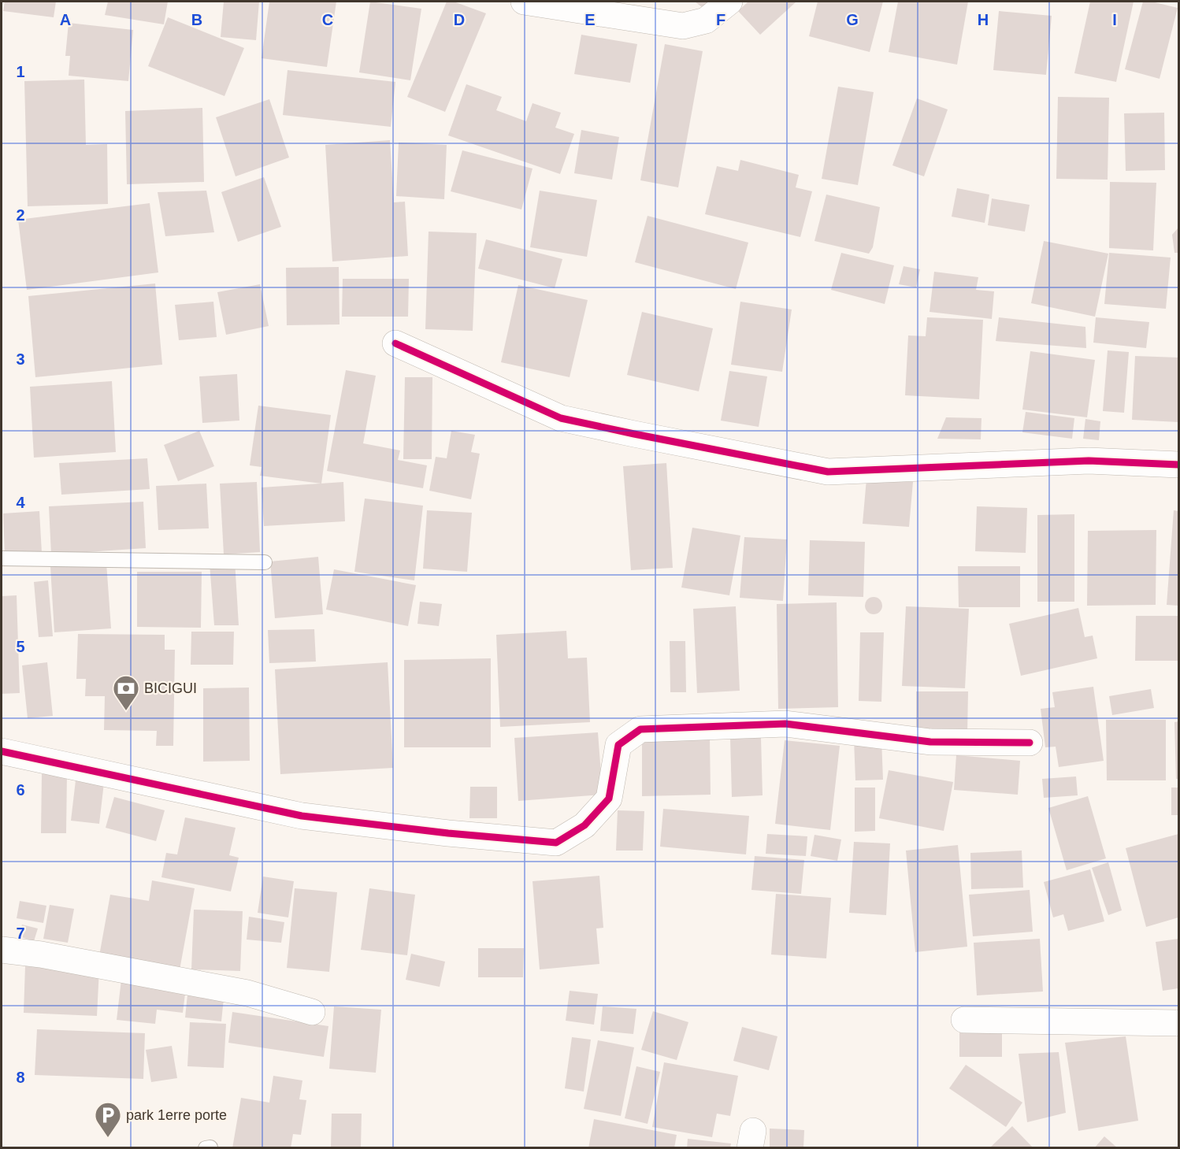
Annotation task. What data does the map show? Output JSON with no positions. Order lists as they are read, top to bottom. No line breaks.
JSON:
{"places":{"bank":["BICIGUI"],"parking":["park 1erre porte"]},"grid":{"columns":["A","B","C","D","E","F","G","H","I"],"rows":["1","2","3","4","5","6","7","8"]}}
